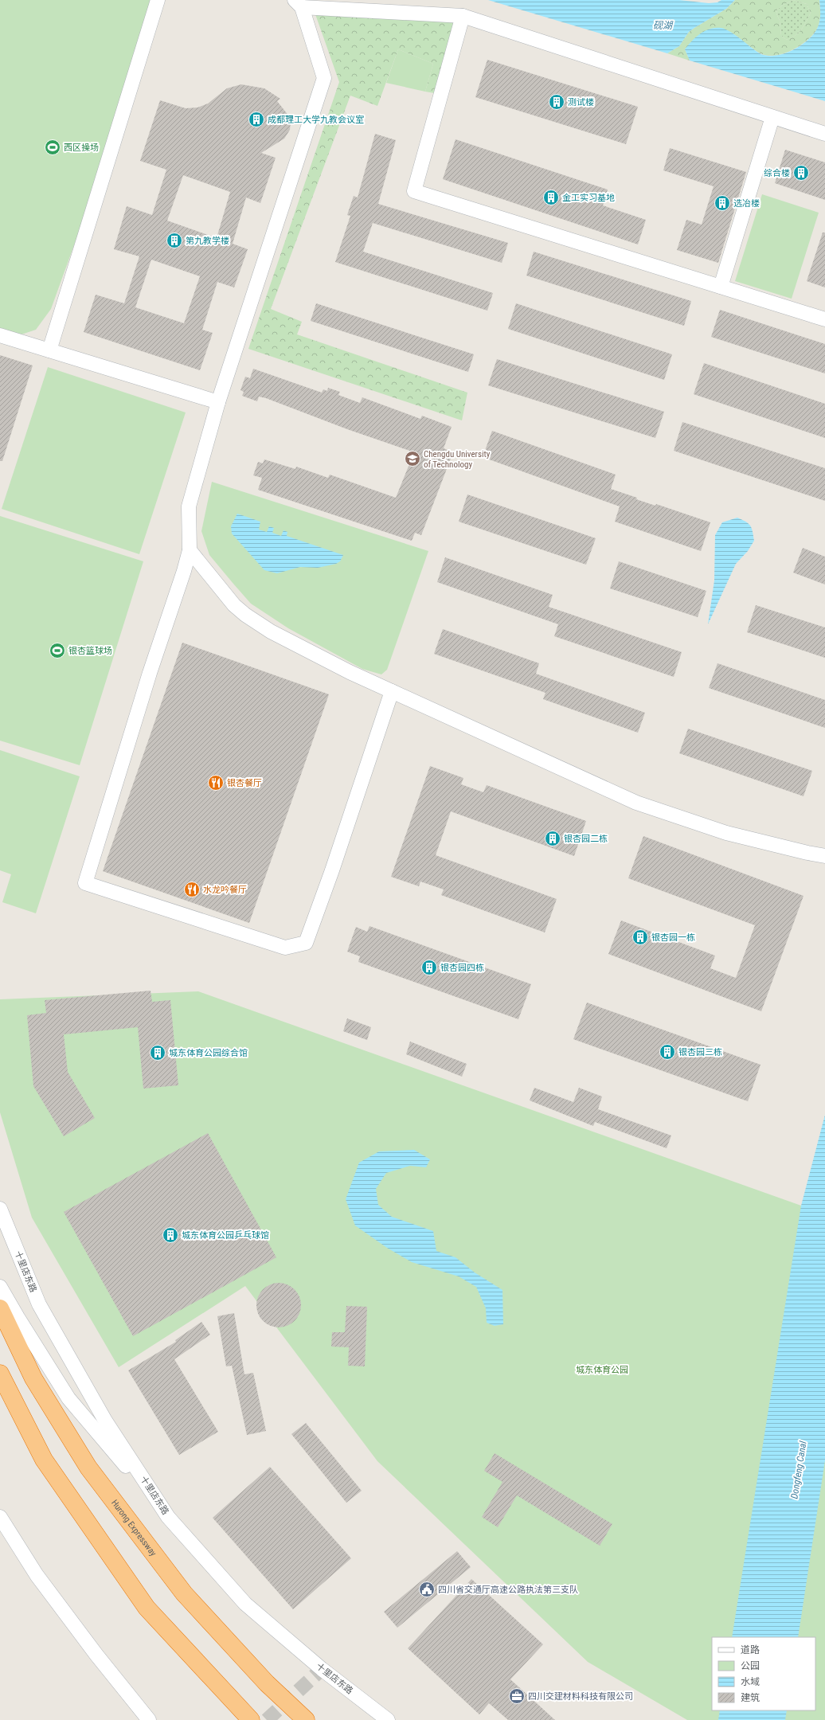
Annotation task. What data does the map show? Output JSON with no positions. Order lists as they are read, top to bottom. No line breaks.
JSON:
{"streets":{"highway":["Hurong Expressway"],"street":["十里店东路"]},"water":["砚湖","Dongfeng Canal"],"parks":["城东体育公园"],"places":{"building":["测试楼","成都理工大学九教会议室","综合楼","金工实习基地","选冶楼","第九教学楼","银杏园二栋","银杏园一栋","银杏园四栋","银杏园三栋","城东体育公园综合馆","城东体育公园乒乓球馆"],"sports":["西区操场","银杏篮球场"],"school or university":["Chengdu University of Technology"],"restaurant":["银杏餐厅","水龙吟餐厅"],"public building":["四川省交通厅高速公路执法第三支队"],"office":["四川交建材料科技有限公司"]},"legend":["道路","公园","水域","建筑"]}
